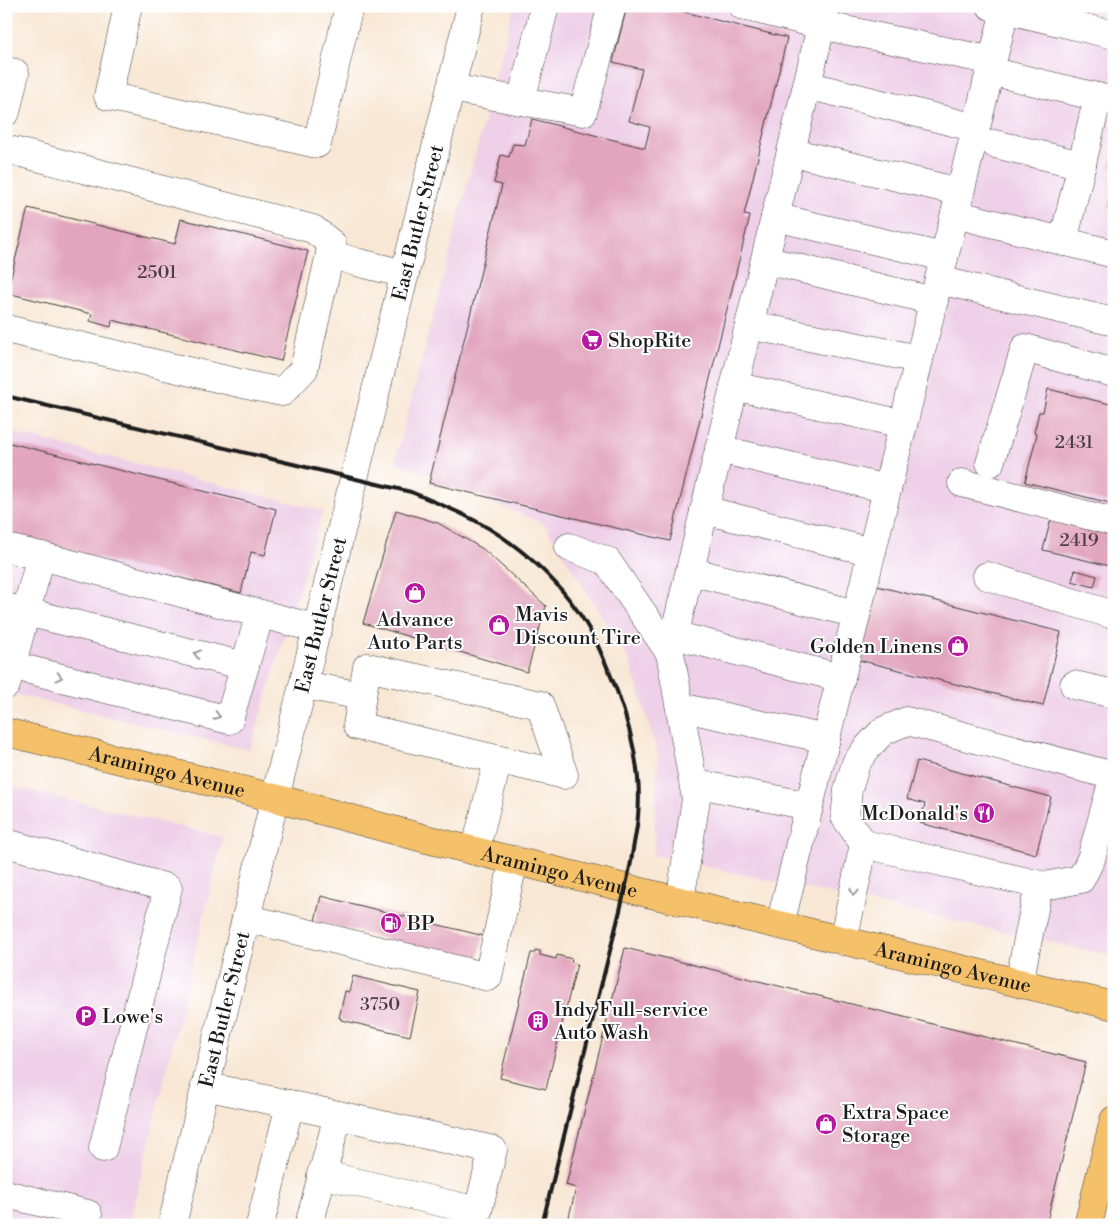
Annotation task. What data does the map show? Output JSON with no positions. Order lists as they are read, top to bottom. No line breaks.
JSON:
{"streets":{"main road":["Aramingo Avenue"],"street":["East Butler Street"]},"crossings":[["East Butler Street","Aramingo Avenue"]],"places":{"supermarket":["ShopRite"],"shop":["Advance Auto Parts","Mavis Discount Tire","Golden Linens","Extra Space Storage"],"restaurant":["McDonald's"],"fuel station":["BP"],"parking":["Lowe's"],"building":["Indy Full-service Auto Wash"]},"house_numbers":["2501","2431","2419","3750"]}
